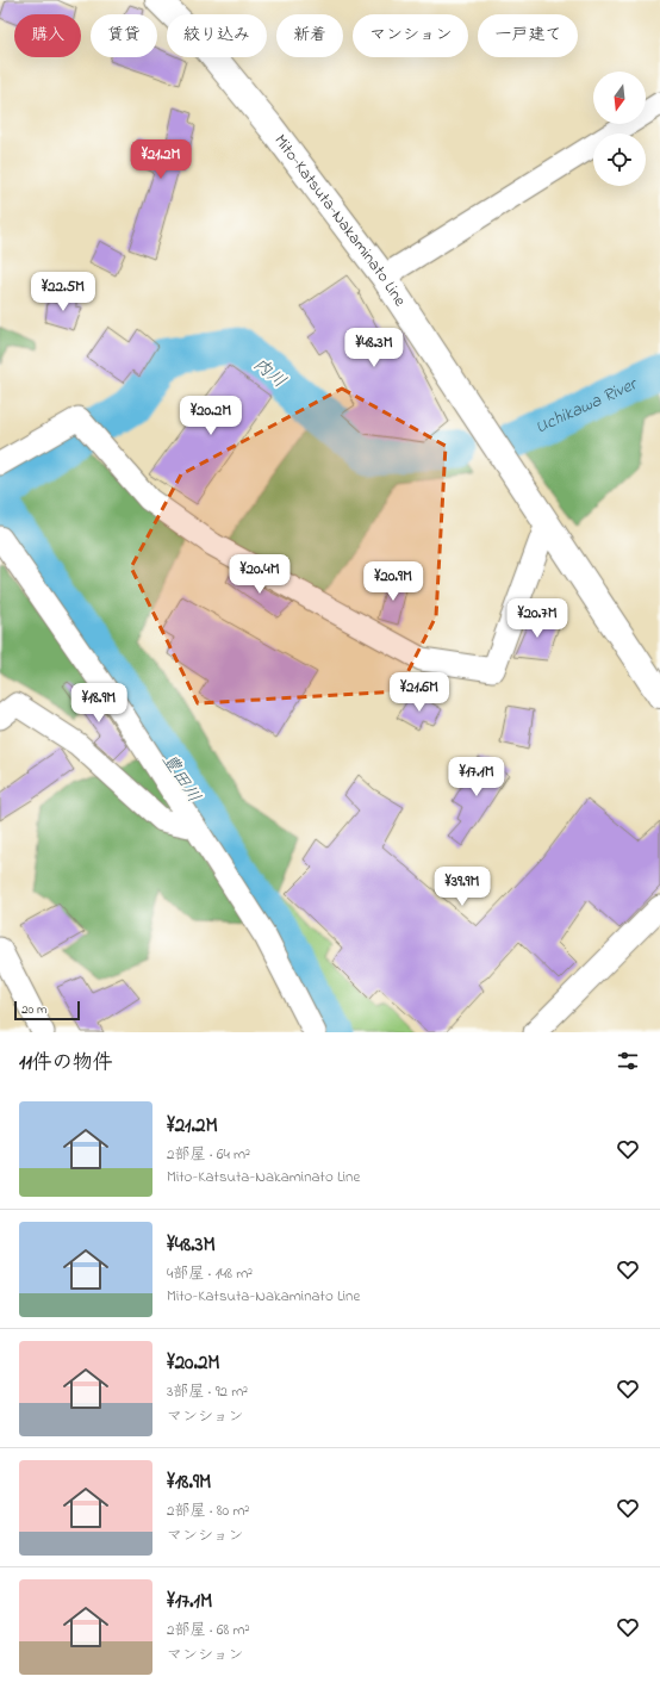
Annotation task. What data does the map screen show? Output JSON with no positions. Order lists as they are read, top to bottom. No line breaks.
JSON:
{"streets":{"main road":["Mito-Katsuta-Nakaminato Line"]},"water":["内川","Uchikawa River","豊田川"],"scale_bar":"20 m","north":"bottom","page":{"chip":["購入","賃貸","絞り込み","新着","マンション","一戸建て"],"price":["¥21.2M","¥22.5M","¥48.3M","¥20.2M","¥20.4M","¥20.9M","¥20.7M","¥21.6M","¥18.9M","¥17.1M","¥39.9M"],"scale":"20 m","heading":"11件の物件","list":[{"name":"¥21.2M","note":"2部屋 · 64 m² · Mito-Katsuta-Nakaminato Line"},{"name":"¥48.3M","note":"4部屋 · 148 m² · Mito-Katsuta-Nakaminato Line"},{"name":"¥20.2M","note":"3部屋 · 92 m² · マンション"},{"name":"¥18.9M","note":"2部屋 · 80 m² · マンション"},{"name":"¥17.1M","note":"2部屋 · 68 m² · マンション"}]}}
